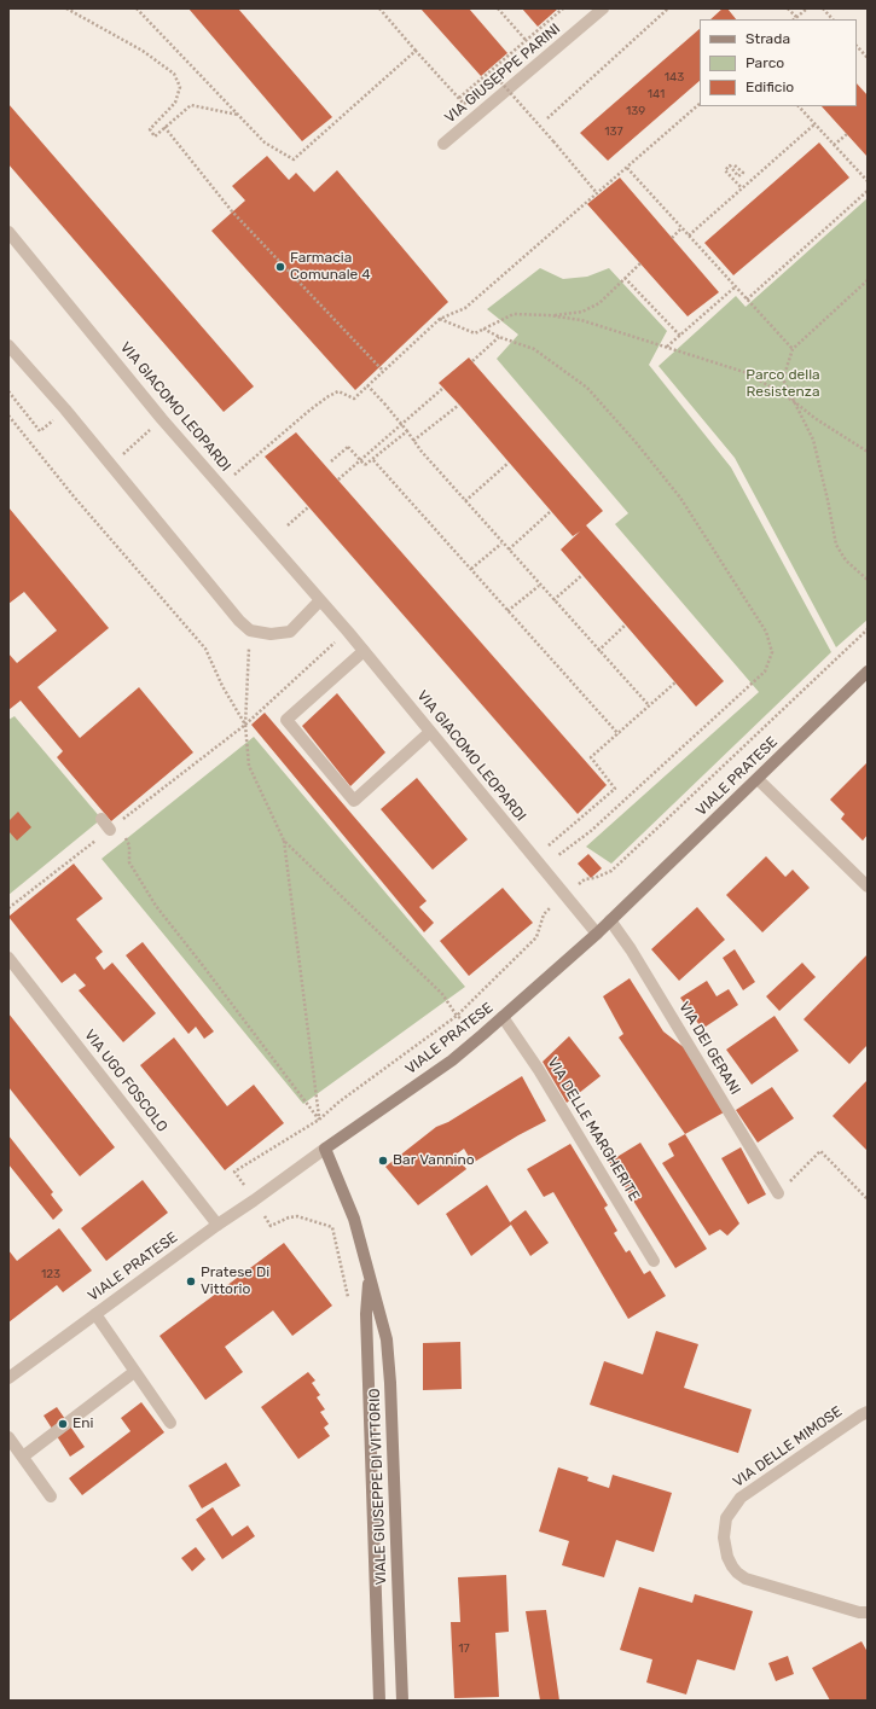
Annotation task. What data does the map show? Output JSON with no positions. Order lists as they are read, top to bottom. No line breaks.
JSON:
{"streets":{"main road":["VIALE PRATESE","VIALE GIUSEPPE DI VITTORIO"],"street":["VIA GIUSEPPE PARINI","VIA GIACOMO LEOPARDI","VIA DEI GERANI","VIA UGO FOSCOLO","VIA DELLE MARGHERITE","VIA DELLE MIMOSE"]},"crossings":[["VIA GIACOMO LEOPARDI","VIALE PRATESE"],["VIALE PRATESE","VIA DEI GERANI"],["VIALE PRATESE","VIA UGO FOSCOLO"],["VIALE PRATESE","VIA DELLE MARGHERITE"],["VIALE PRATESE","VIALE GIUSEPPE DI VITTORIO"]],"parks":["Parco della Resistenza"],"places":["Farmacia Comunale 4","Bar Vannino","Pratese Di Vittorio","Eni"],"house_numbers":["143","141","139","137","123","17"],"legend":["Strada","Parco","Edificio"]}
